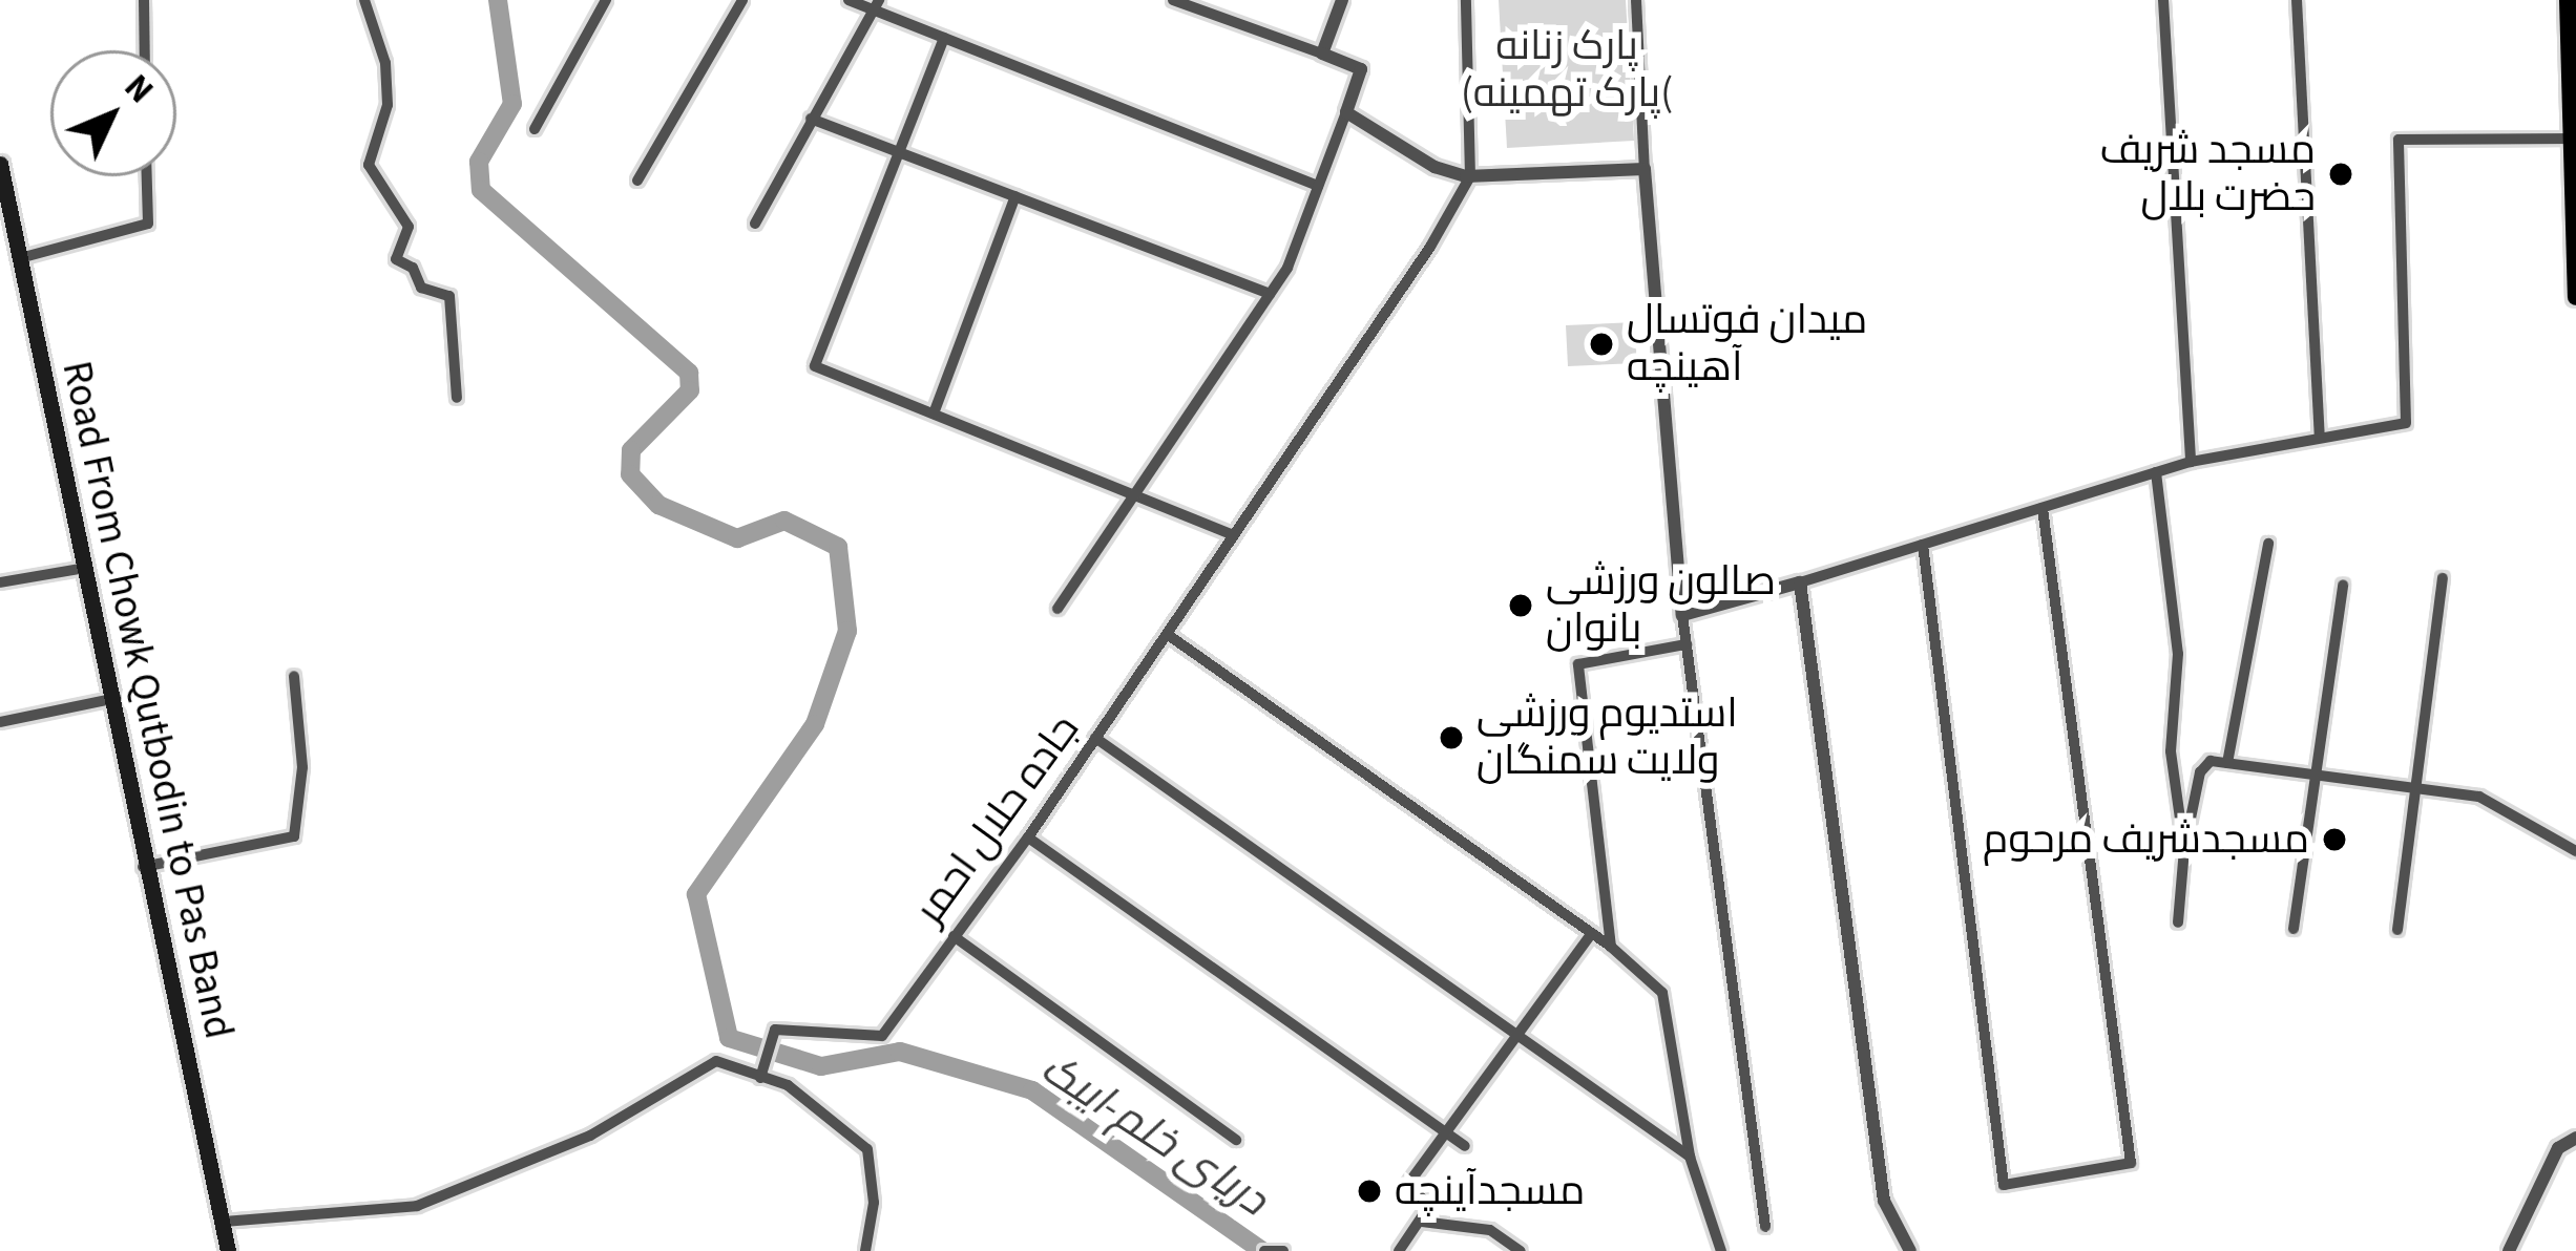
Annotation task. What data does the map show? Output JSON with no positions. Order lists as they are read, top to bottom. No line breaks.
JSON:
{"streets":{"main road":["Road From Chowk Qutbodin to Pas Band"],"street":["جاده حلال احمر"]},"water":["دریای خلم-ایبک"],"parks":["پارک زنانه (پارک تهمینه("],"places":["مسجد شریف حضرت بلال","میدان فوتسال آهینچه","صالون ورزشی بانوان","استدیوم ورزشی ولایت سمنگان","مسجدشریف مرحوم","مسجدآینچه"],"north":"top right"}
